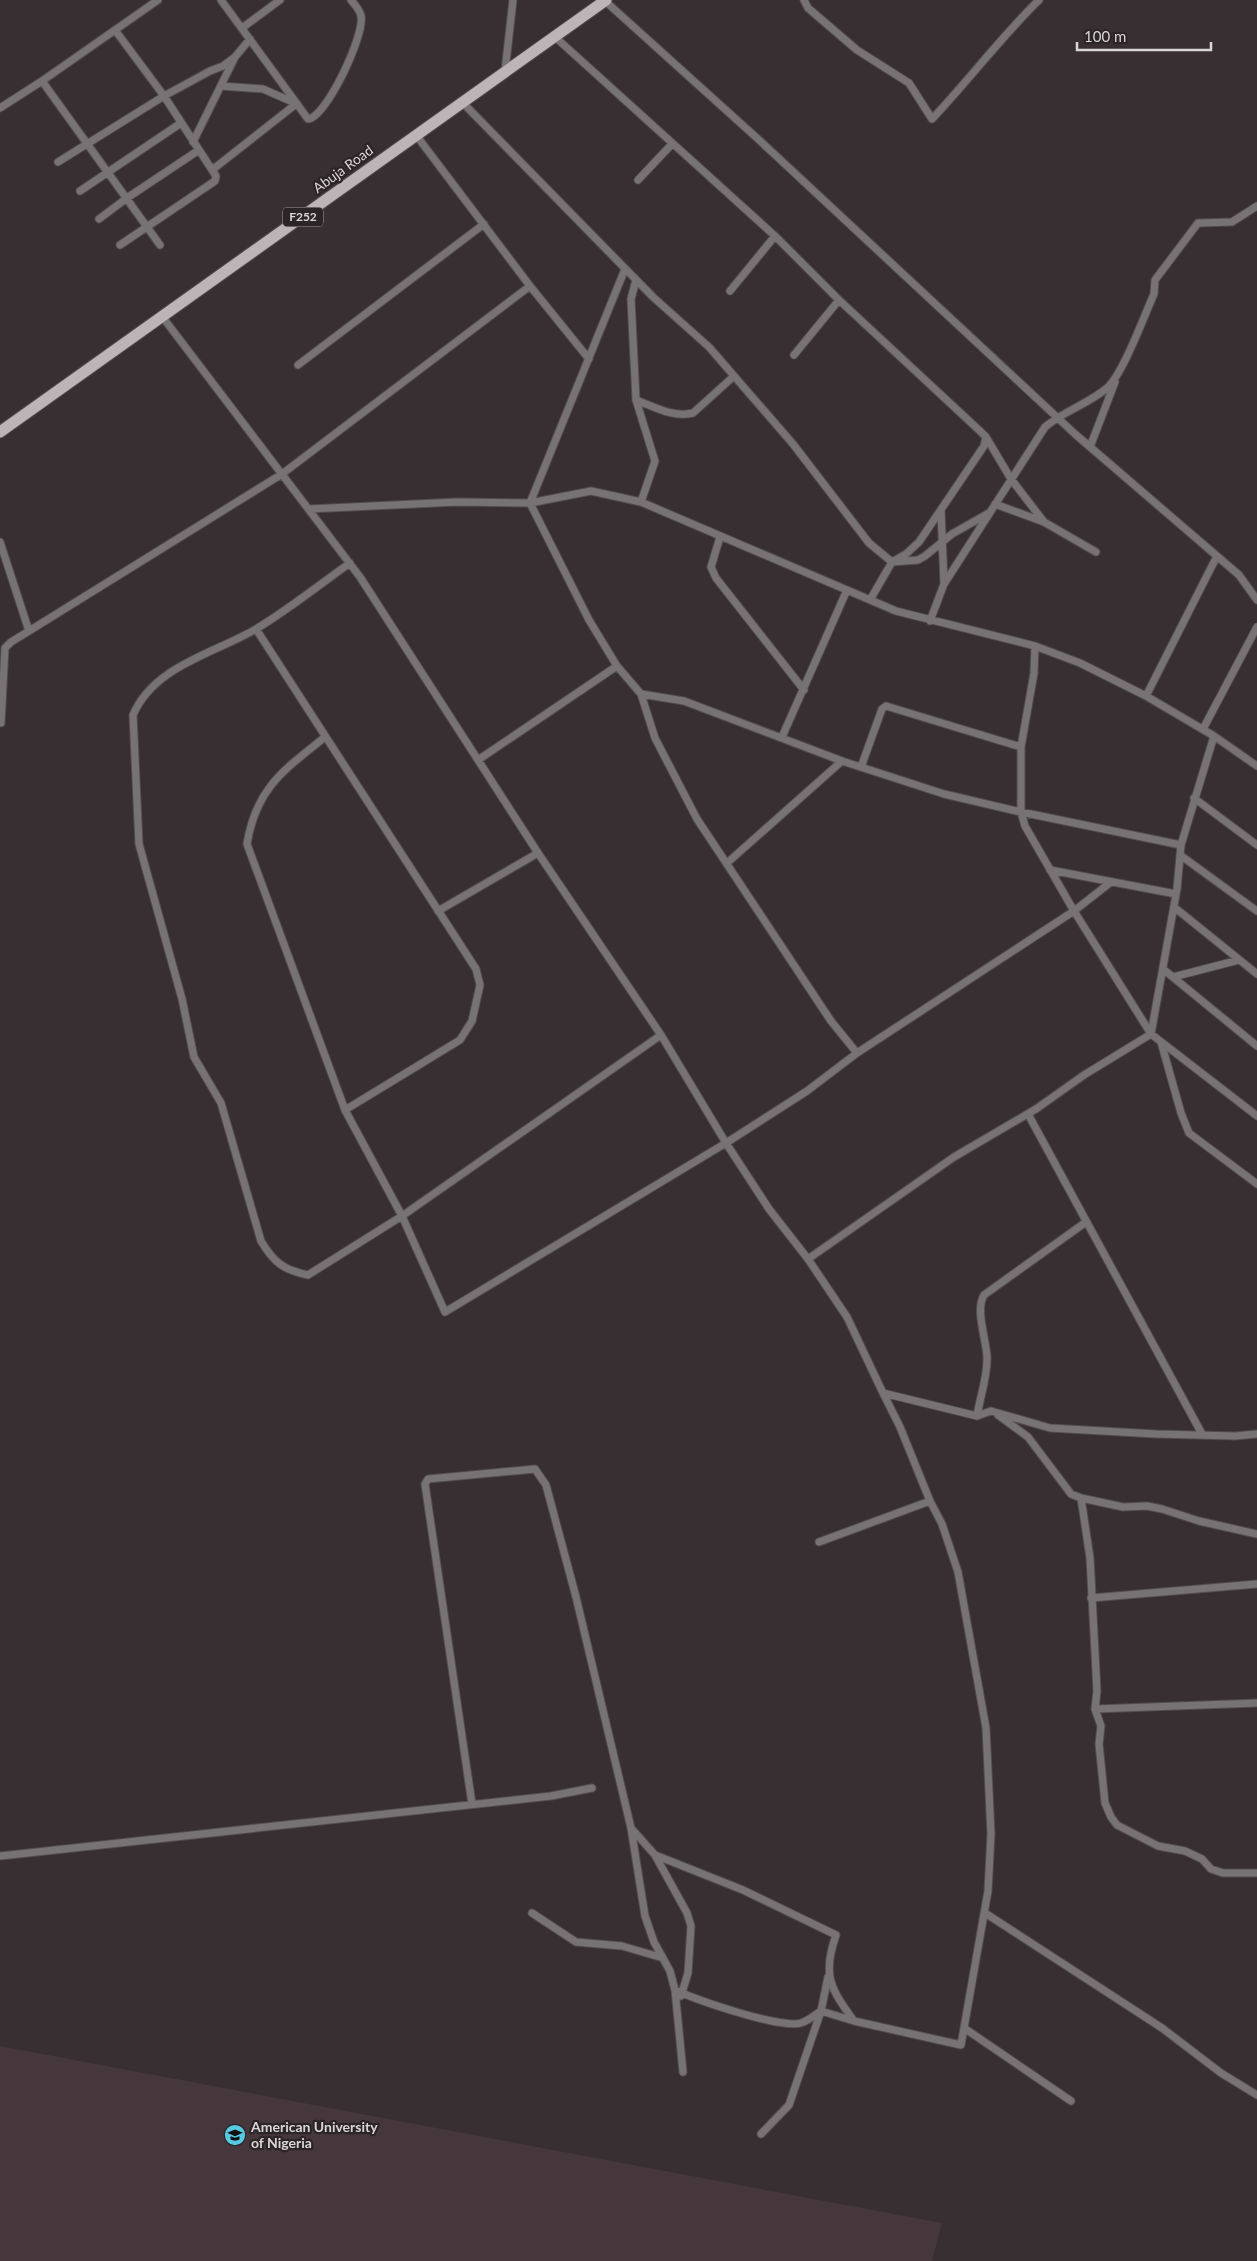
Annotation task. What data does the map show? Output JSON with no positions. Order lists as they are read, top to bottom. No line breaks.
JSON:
{"streets":{"main road":["Abuja Road","F252"]},"places":{"school or university":["American University of Nigeria"]},"scale_bar":"100 m"}
